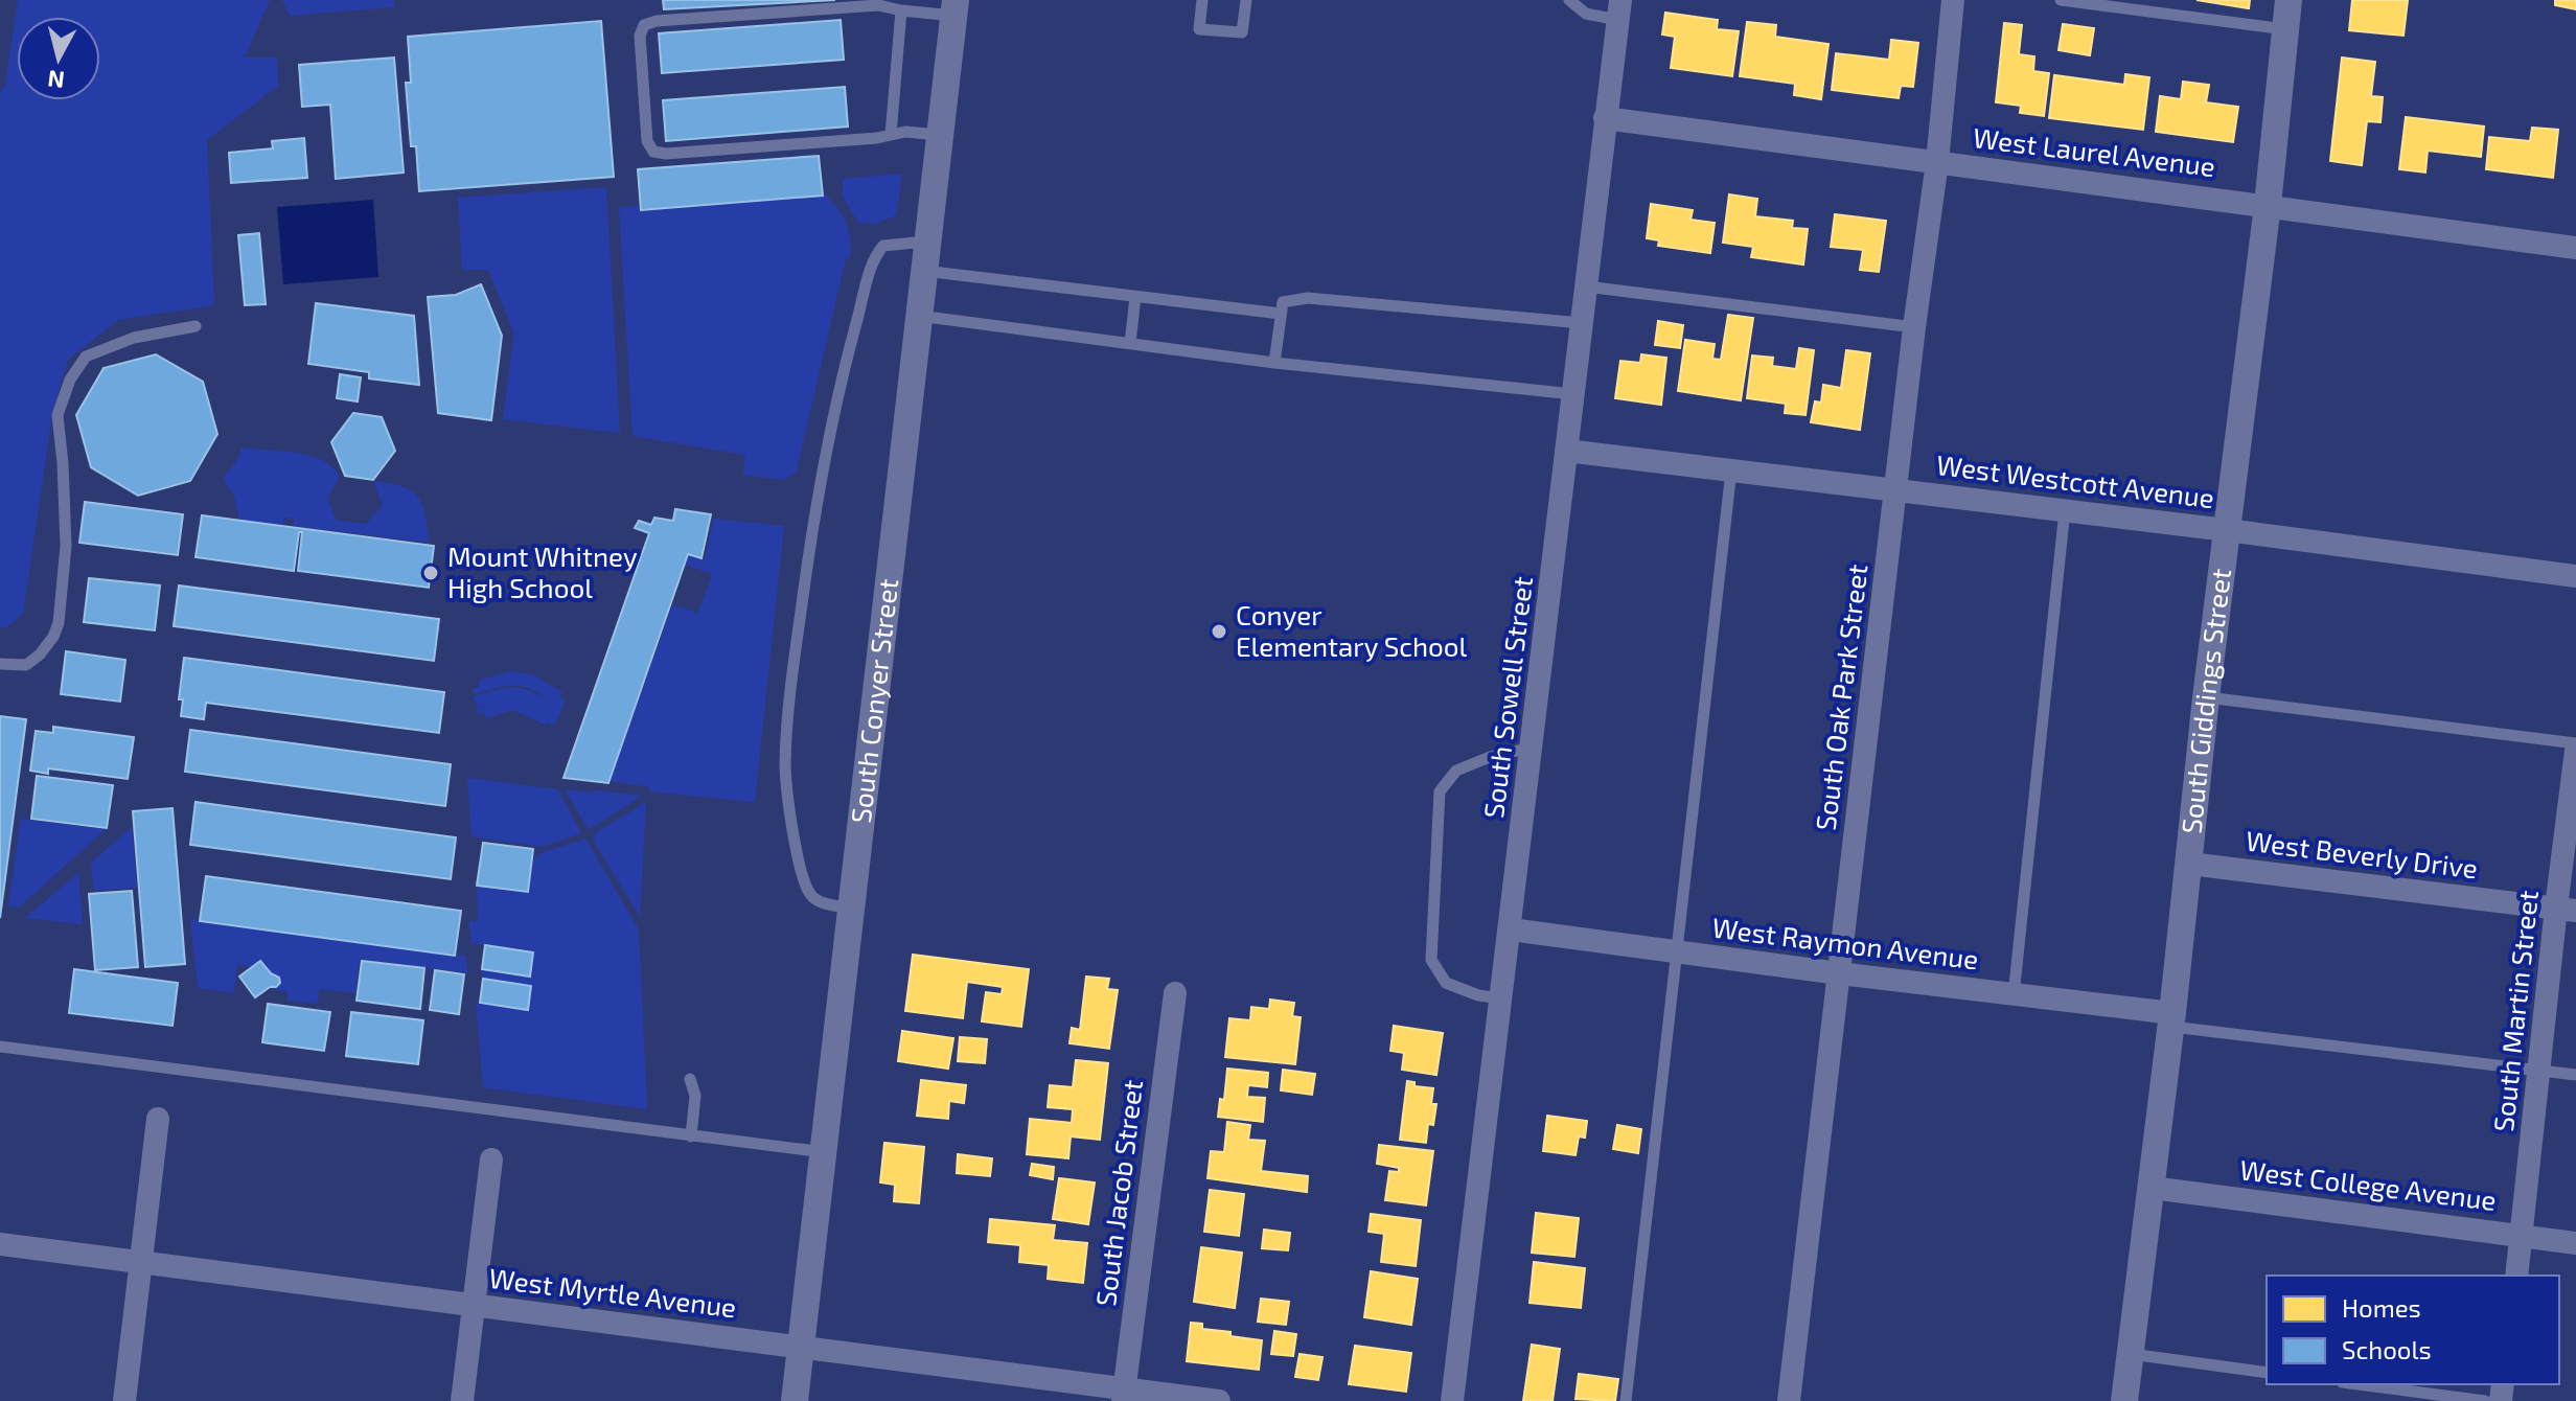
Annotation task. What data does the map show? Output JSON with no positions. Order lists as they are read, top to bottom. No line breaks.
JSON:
{"streets":{"street":["West Laurel Avenue","West Westcott Avenue","South Sowell Street","South Oak Park Street","South Conyer Street","South Giddings Street","West Beverly Drive","West Raymon Avenue","South Martin Street","West College Avenue","South Jacob Street","West Myrtle Avenue"]},"crossings":[["West Laurel Avenue","South Sowell Street"],["West Laurel Avenue","South Oak Park Street"],["West Laurel Avenue","South Giddings Street"],["West Westcott Avenue","South Sowell Street"],["West Westcott Avenue","South Oak Park Street"],["West Westcott Avenue","South Giddings Street"],["South Sowell Street","West Raymon Avenue"],["South Oak Park Street","West Raymon Avenue"],["South Conyer Street","West Myrtle Avenue"],["South Giddings Street","West Beverly Drive"],["South Giddings Street","West Raymon Avenue"],["South Giddings Street","West College Avenue"],["West Beverly Drive","South Martin Street"],["South Martin Street","West College Avenue"],["South Jacob Street","West Myrtle Avenue"]],"places":["Mount Whitney High School","Conyer Elementary School"],"legend":["Homes","Schools"],"north":"bottom"}
